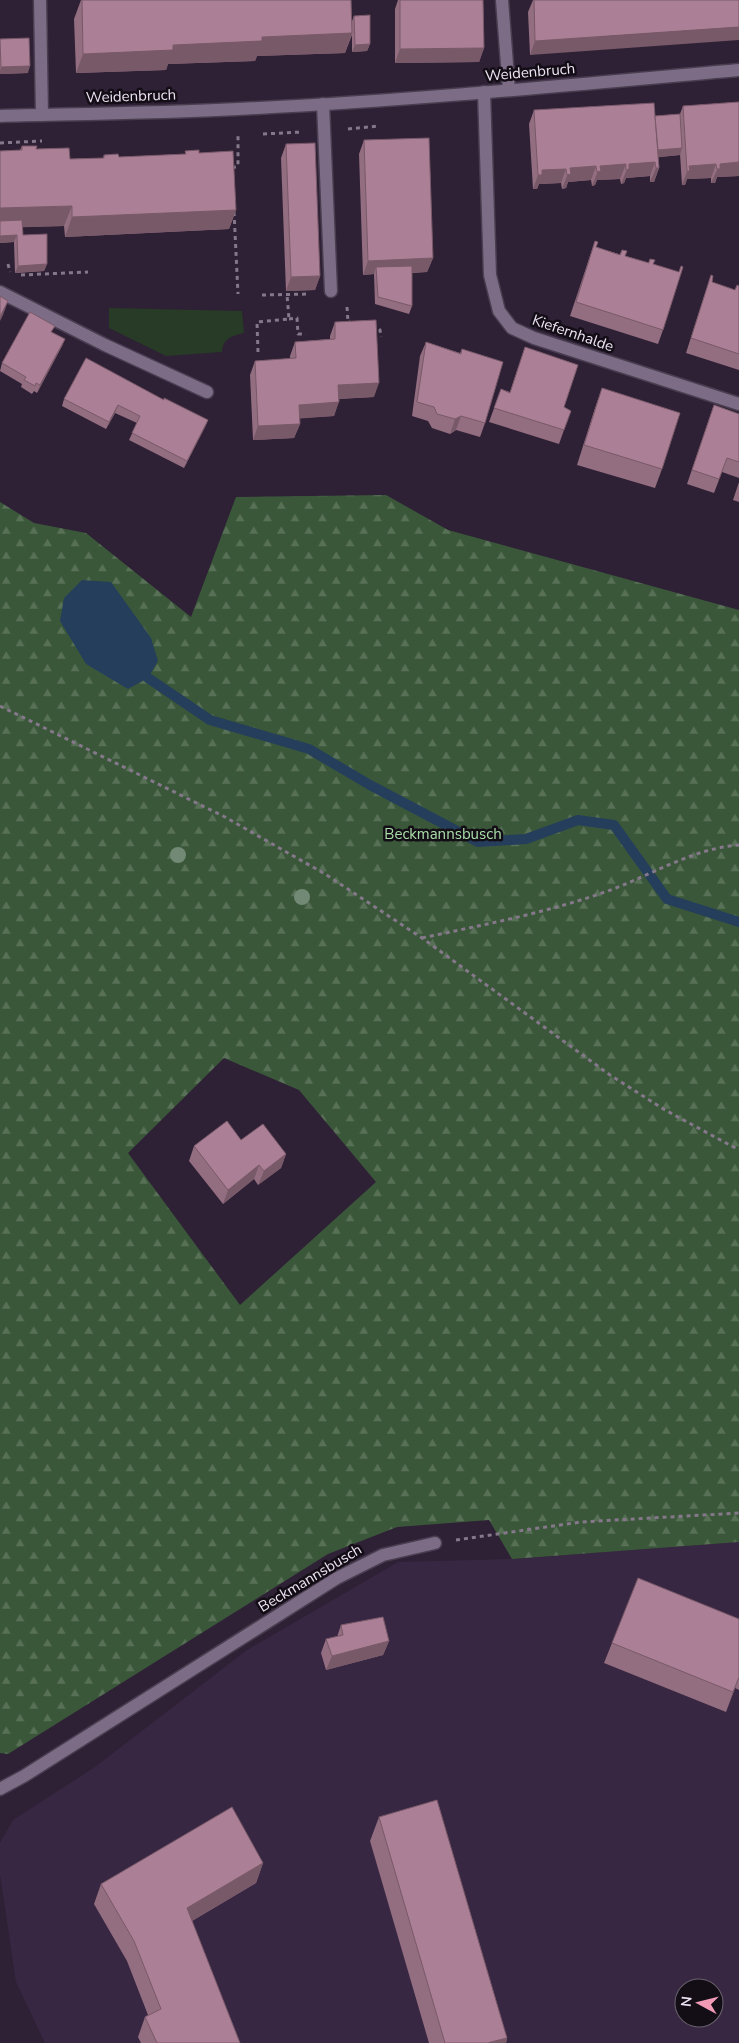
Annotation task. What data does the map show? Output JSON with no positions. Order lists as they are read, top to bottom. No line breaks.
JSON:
{"streets":{"street":["Weidenbruch","Kiefernhalde","Beckmannsbusch"]},"crossings":[["Weidenbruch","Kiefernhalde"]],"parks":["Beckmannsbusch"],"north":"left"}
